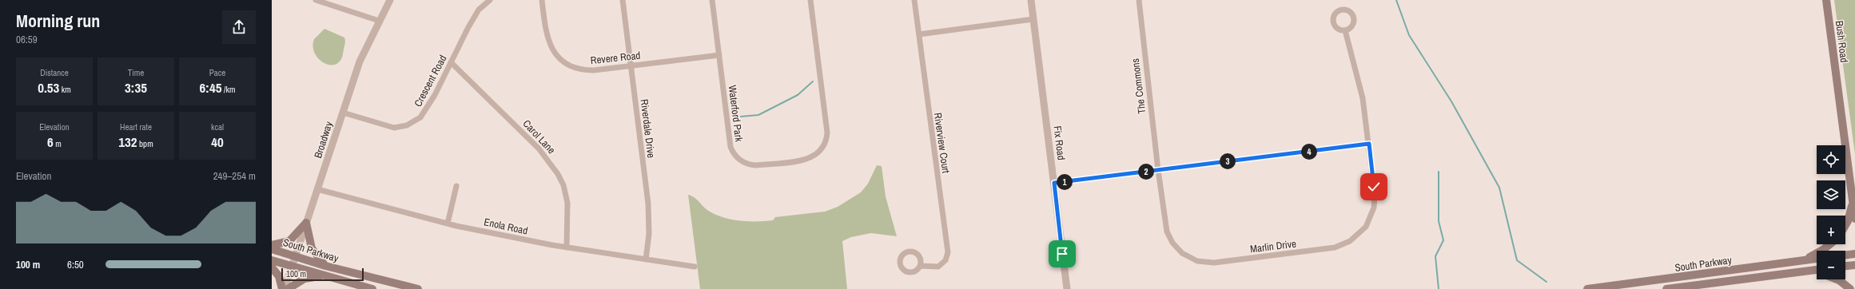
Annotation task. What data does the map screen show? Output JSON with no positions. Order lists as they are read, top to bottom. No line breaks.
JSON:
{"streets":{"main road":["Bush Road","South Parkway"],"street":["Revere Road","Crescent Road","The Commons","Waterford Park","Riverdale Drive","Carol Lane","Broadway","Riverview Court","Fix Road","Enola Road","Marlin Drive"]},"crossings":[["Revere Road","Waterford Park"],["Revere Road","Riverdale Drive"],["Crescent Road","Carol Lane"],["Crescent Road","Broadway"],["The Commons","Marlin Drive"],["Riverdale Drive","Enola Road"],["Carol Lane","Enola Road"],["Broadway","Enola Road"],["Broadway","South Parkway"]],"scale_bar":"100 m","page":{"heading":["Morning run","06:59"],"stats":[["Distance","0.53 km"],["Time","3:35"],["Pace","6:45 /km"],["Elevation","6 m"],["Heart rate","132 bpm"],["kcal","40"]],"pins":["4","3","2","1"],"map_buttons":["+","−"],"chart":["Elevation","249–254 m"],"list":[{"name":"100 m","note":"6:50"}],"scale":"100 m"}}
